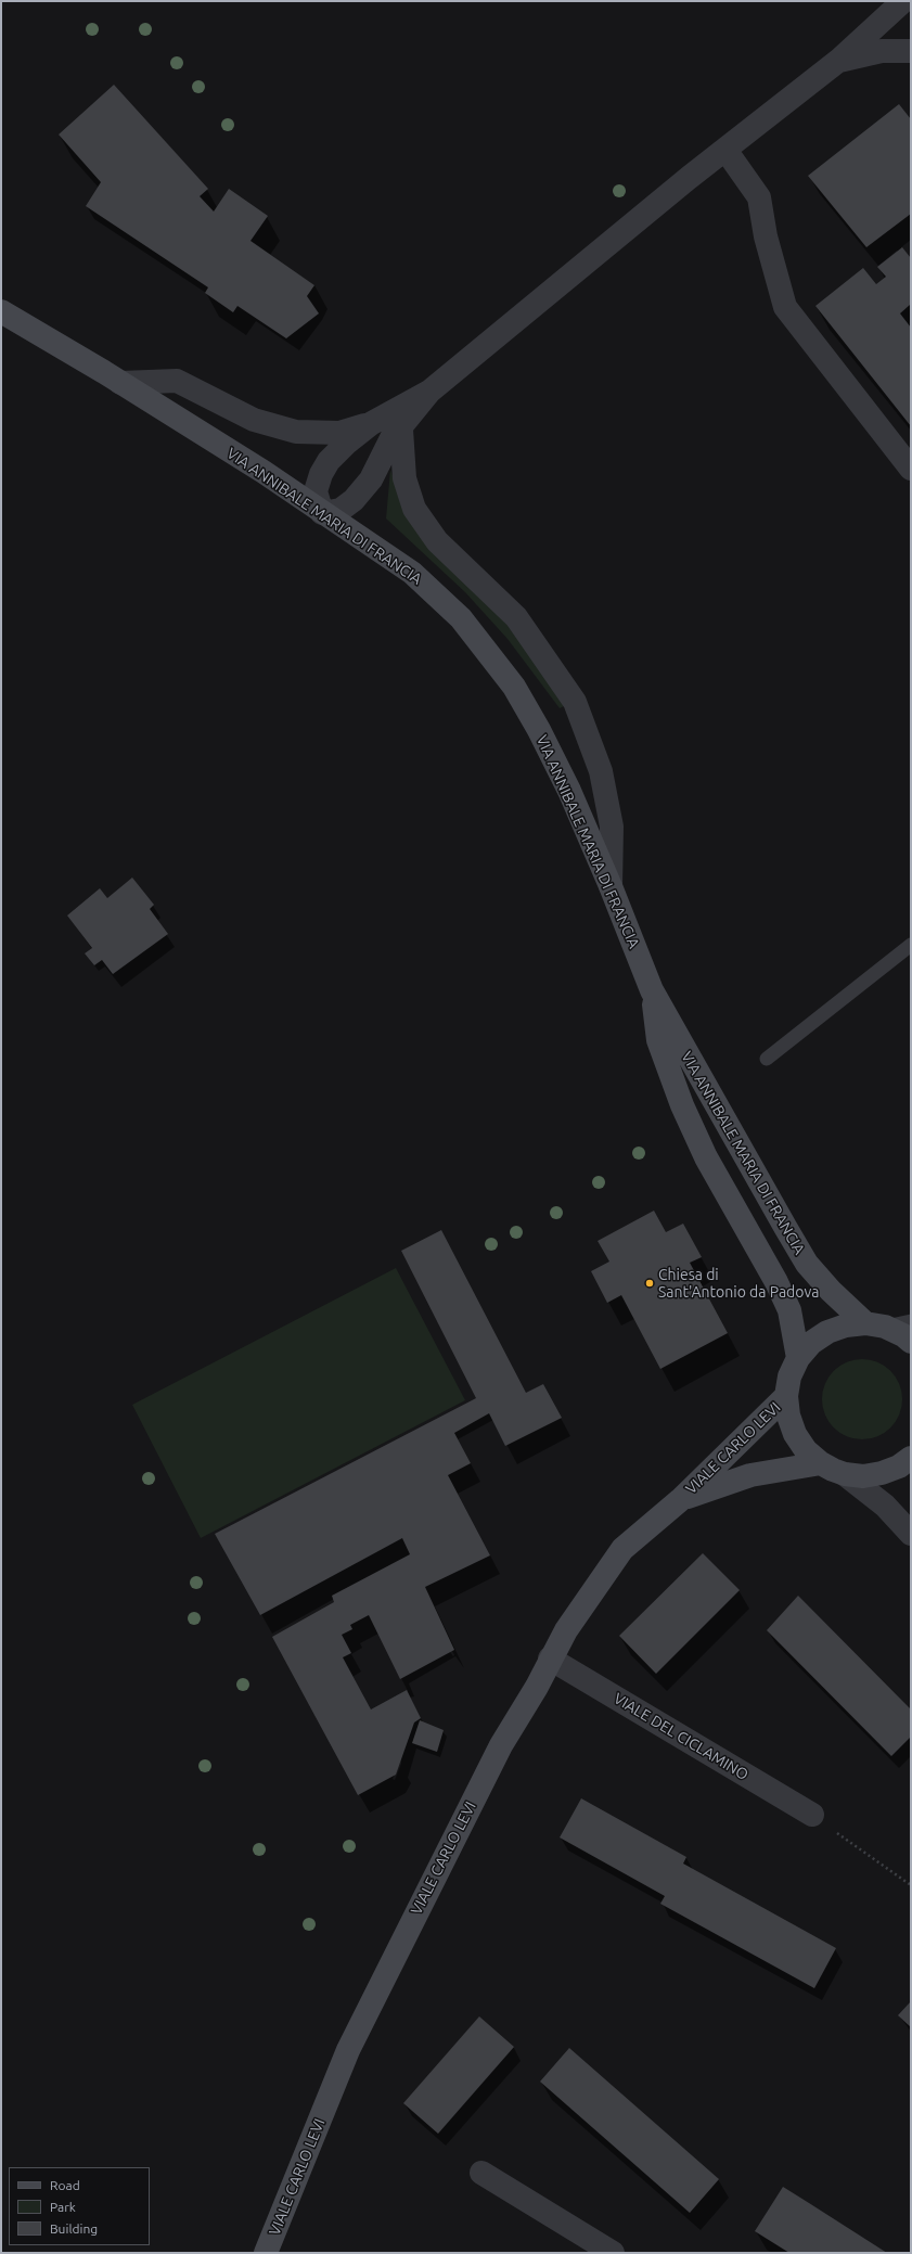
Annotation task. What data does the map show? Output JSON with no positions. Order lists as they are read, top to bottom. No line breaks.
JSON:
{"streets":{"main road":["VIA ANNIBALE MARIA DI FRANCIA","VIALE CARLO LEVI"],"street":["VIALE DEL CICLAMINO"]},"crossings":[["VIALE CARLO LEVI","VIALE DEL CICLAMINO"]],"places":["Chiesa di Sant'Antonio da Padova"],"legend":["Road","Park","Building"]}
